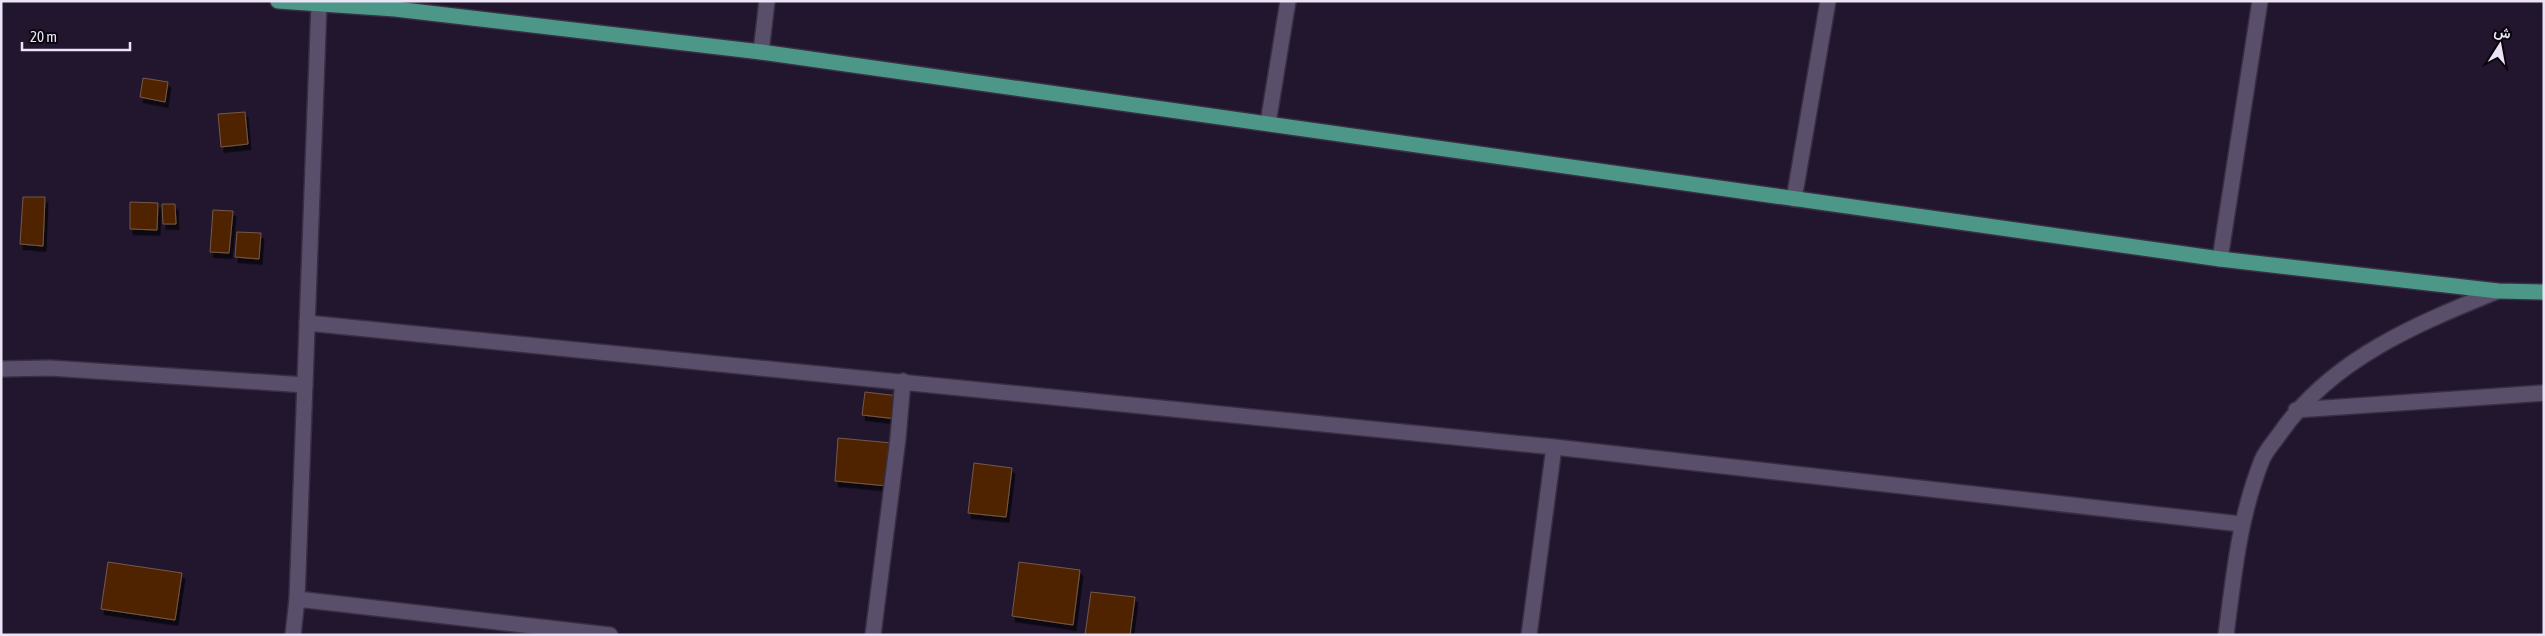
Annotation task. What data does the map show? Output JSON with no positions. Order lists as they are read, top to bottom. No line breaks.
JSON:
{"scale_bar":"20 m","north":"top"}
